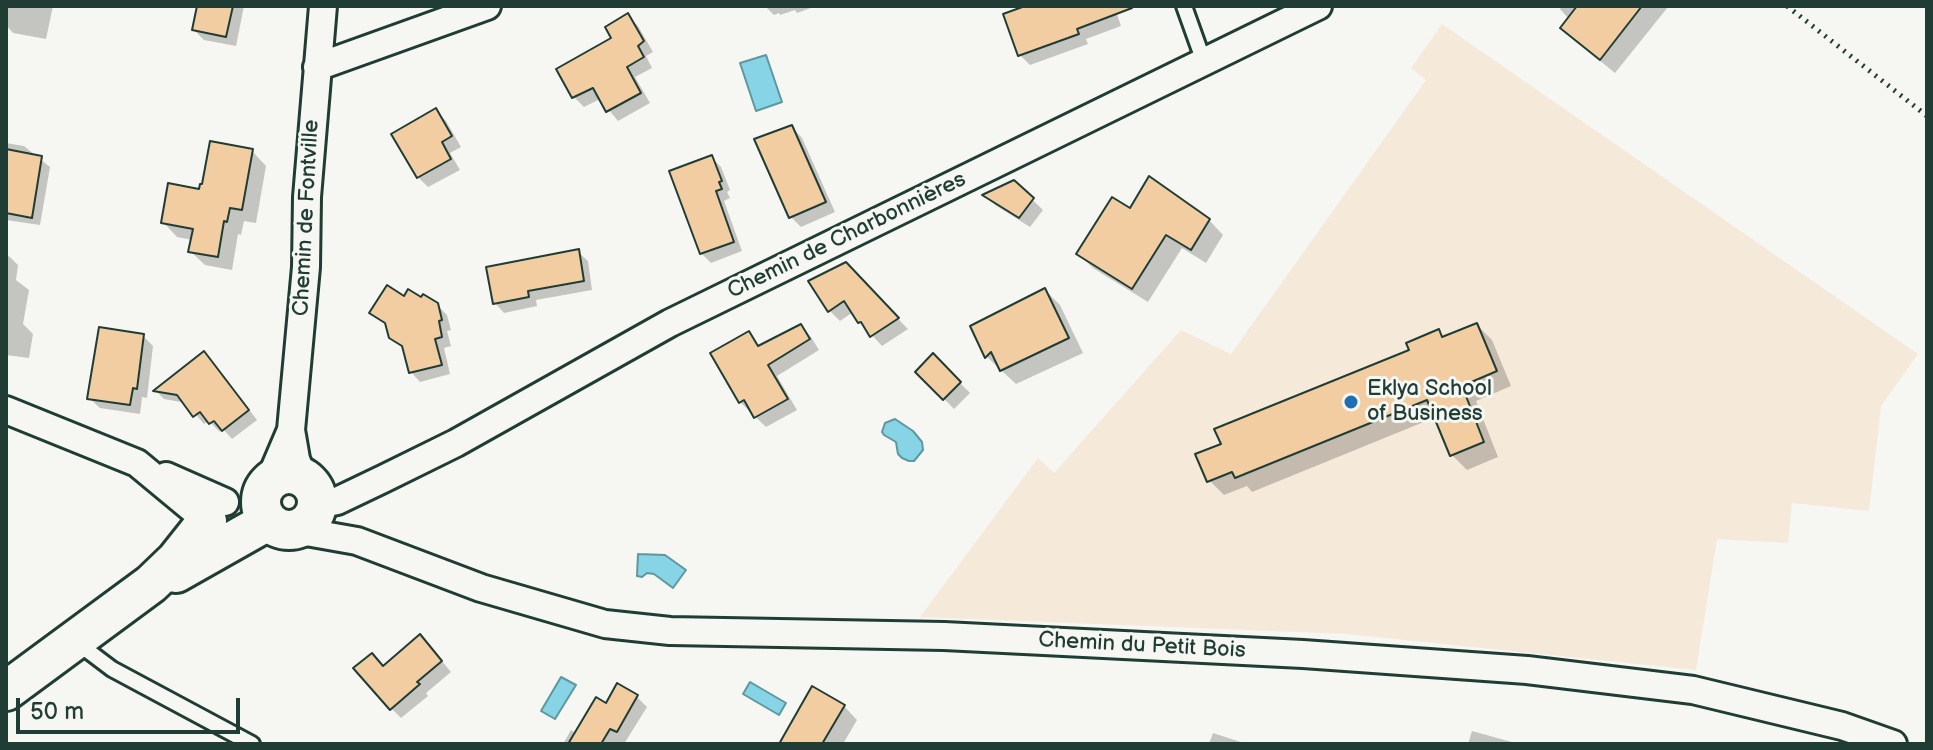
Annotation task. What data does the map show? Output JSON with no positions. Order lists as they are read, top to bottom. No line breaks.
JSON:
{"streets":{"street":["Chemin de Fontville","Chemin de Charbonnières","Chemin du Petit Bois"]},"crossings":[["Chemin de Fontville","Chemin de Charbonnières"],["Chemin de Fontville","Chemin du Petit Bois"],["Chemin de Charbonnières","Chemin du Petit Bois"]],"places":["Eklya School of Business"],"scale_bar":"50 m"}
